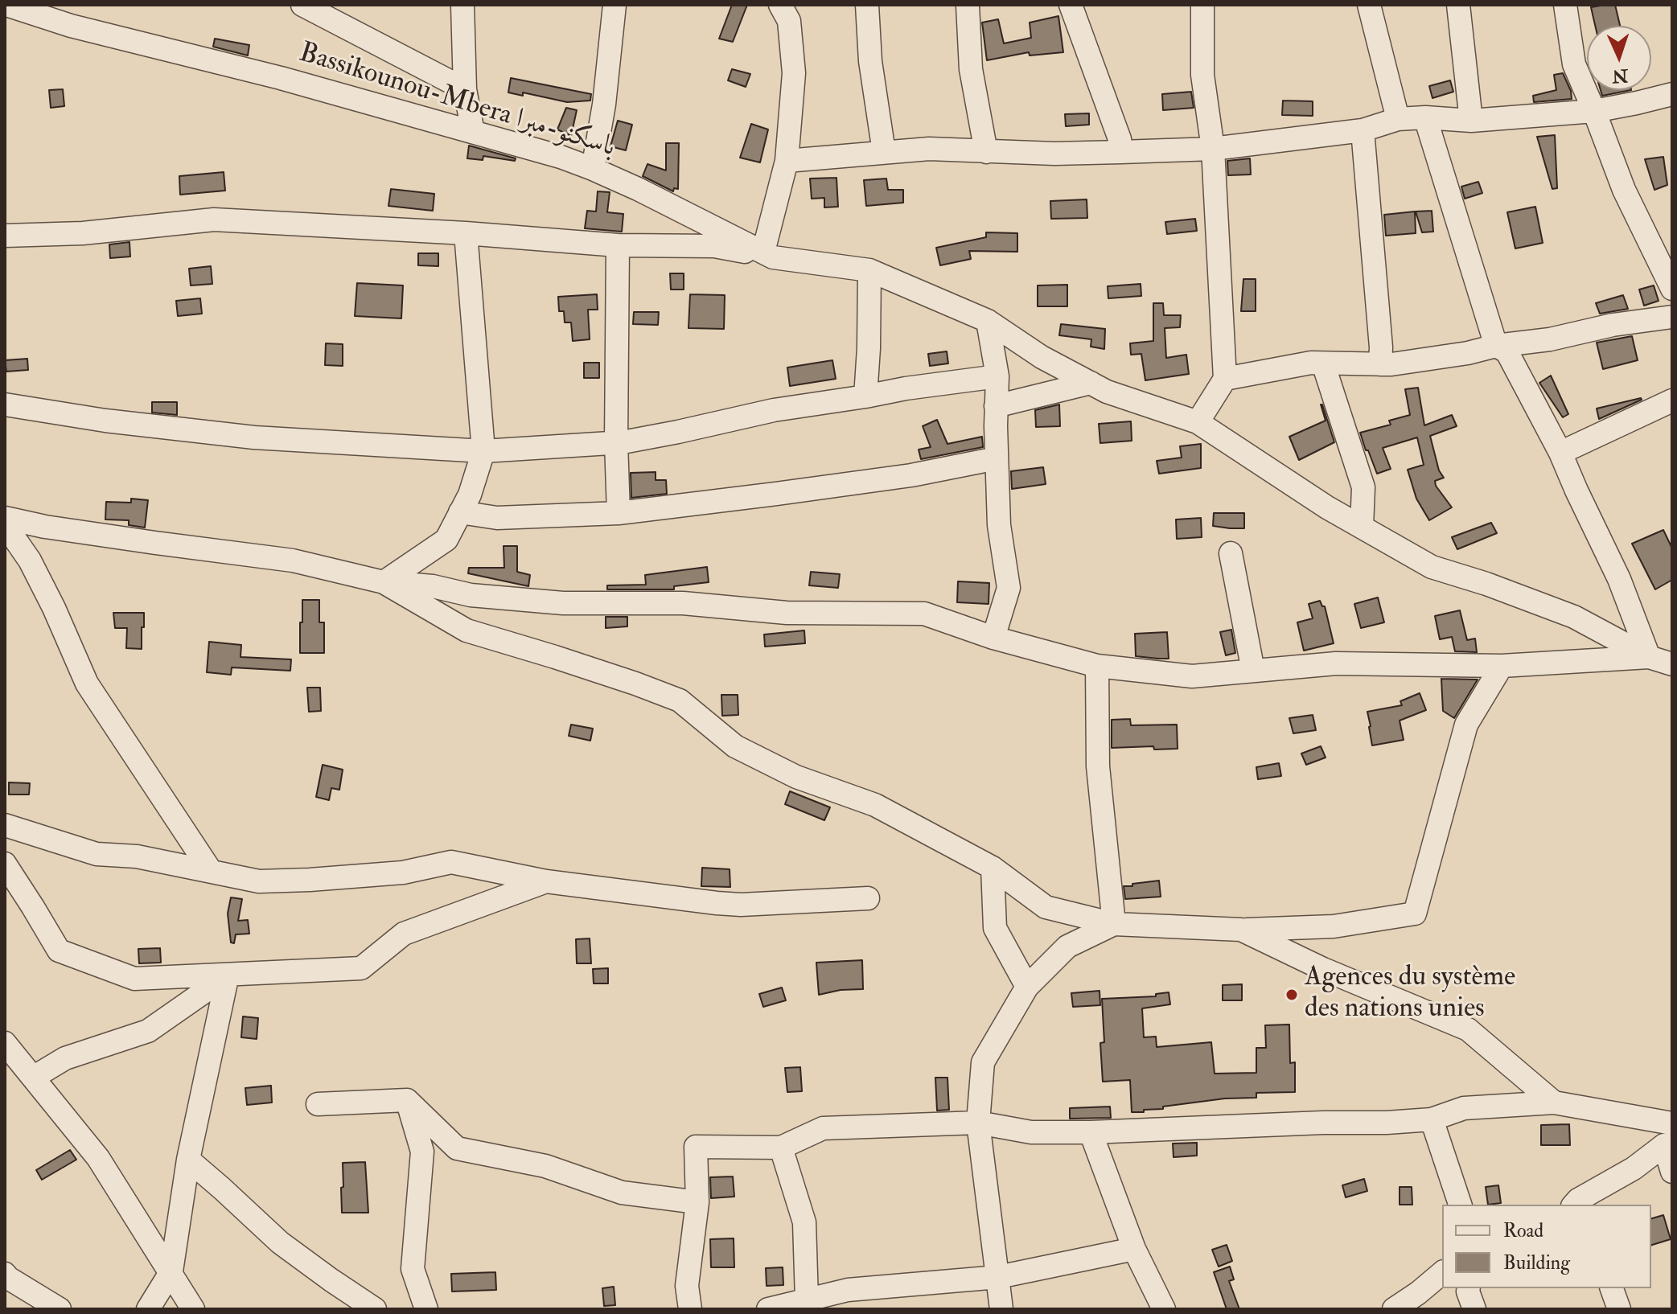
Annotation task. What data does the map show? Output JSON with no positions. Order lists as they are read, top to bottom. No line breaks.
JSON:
{"streets":{"street":["Bassikounou-Mbera باسكنو-مبرا"]},"places":["Agences du système des nations unies"],"legend":["Road","Building"],"north":"bottom"}
